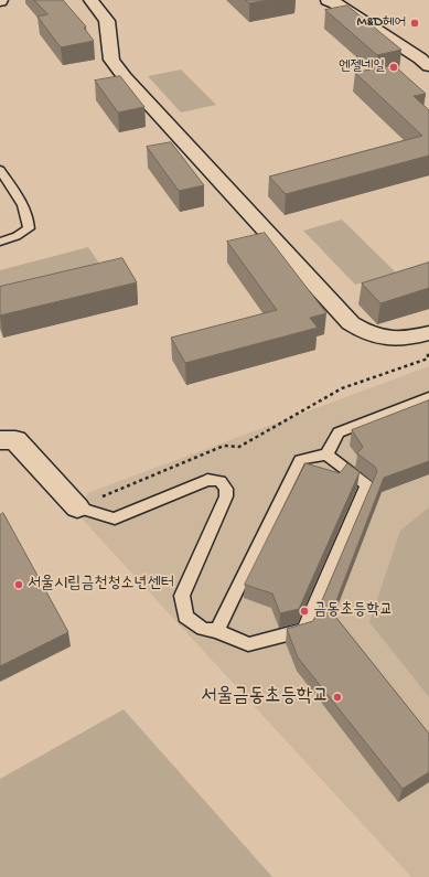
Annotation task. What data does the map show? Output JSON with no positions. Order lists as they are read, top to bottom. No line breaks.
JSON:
{"places":["M&D헤어","엔젤네일","서울시립금천청소년센터","금동초등학교","서울금동초등학교"]}
